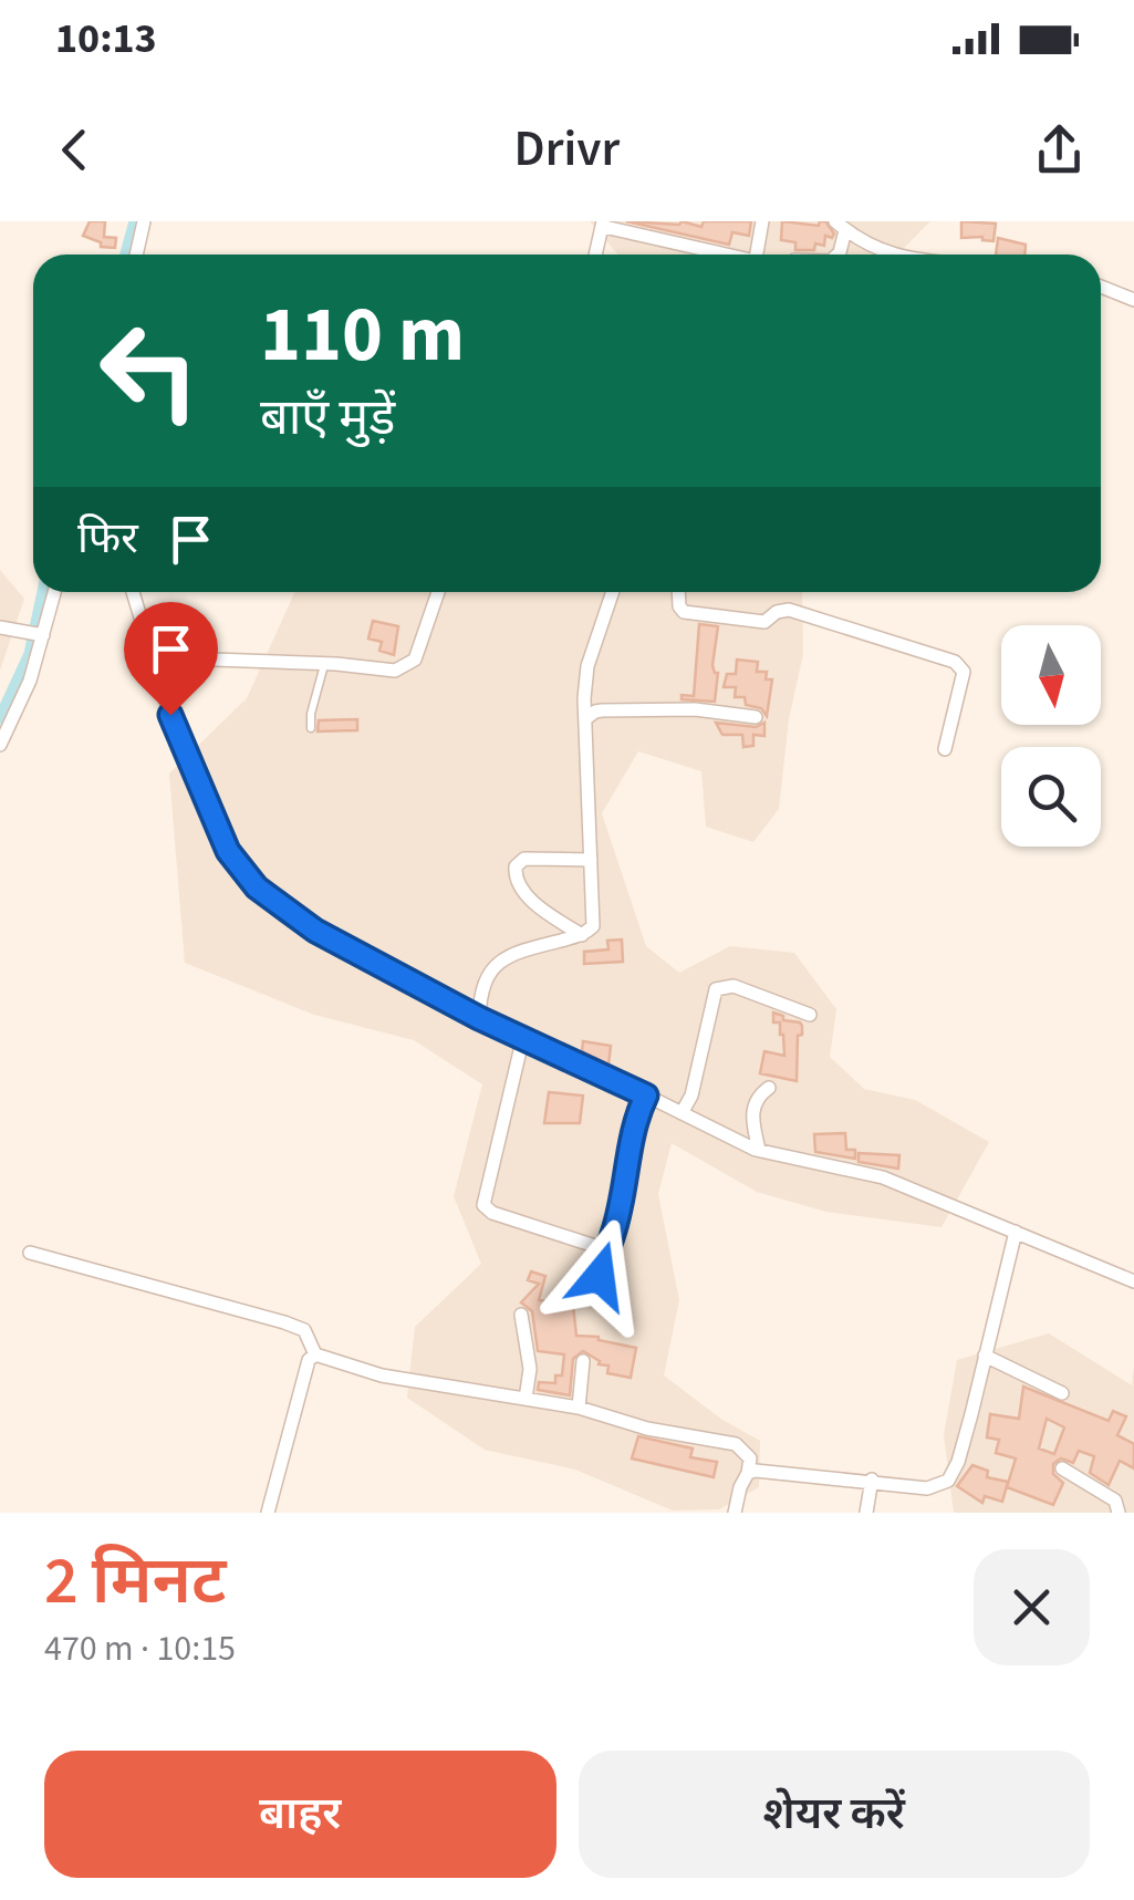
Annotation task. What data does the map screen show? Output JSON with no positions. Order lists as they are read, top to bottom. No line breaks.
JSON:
{"north":"bottom","page":{"status":"10:13","header":"Drivr","turn":["110 m","बाएँ मुड़ें"],"then":"फिर","heading":["2 मिनट","470 m · 10:15"],"buttons":["बाहर","शेयर करें"]}}
